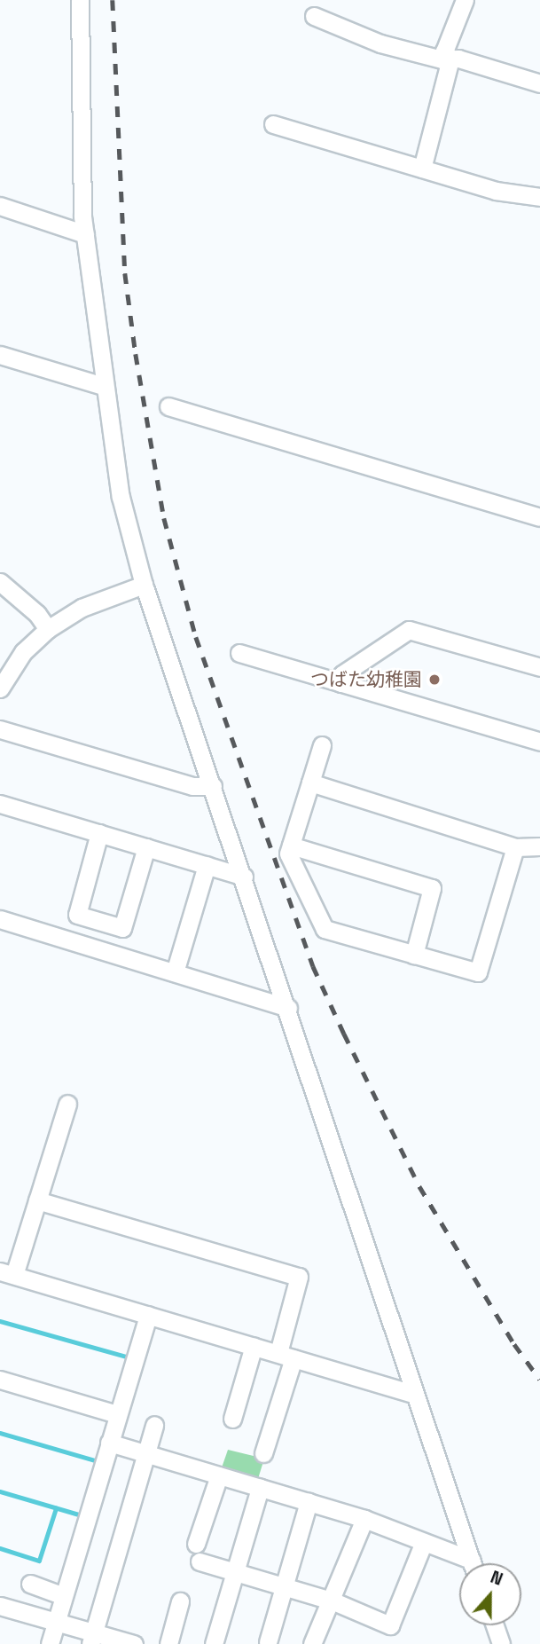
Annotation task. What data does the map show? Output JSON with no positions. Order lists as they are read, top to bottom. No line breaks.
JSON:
{"places":["つばた幼稚園"],"north":"top"}
